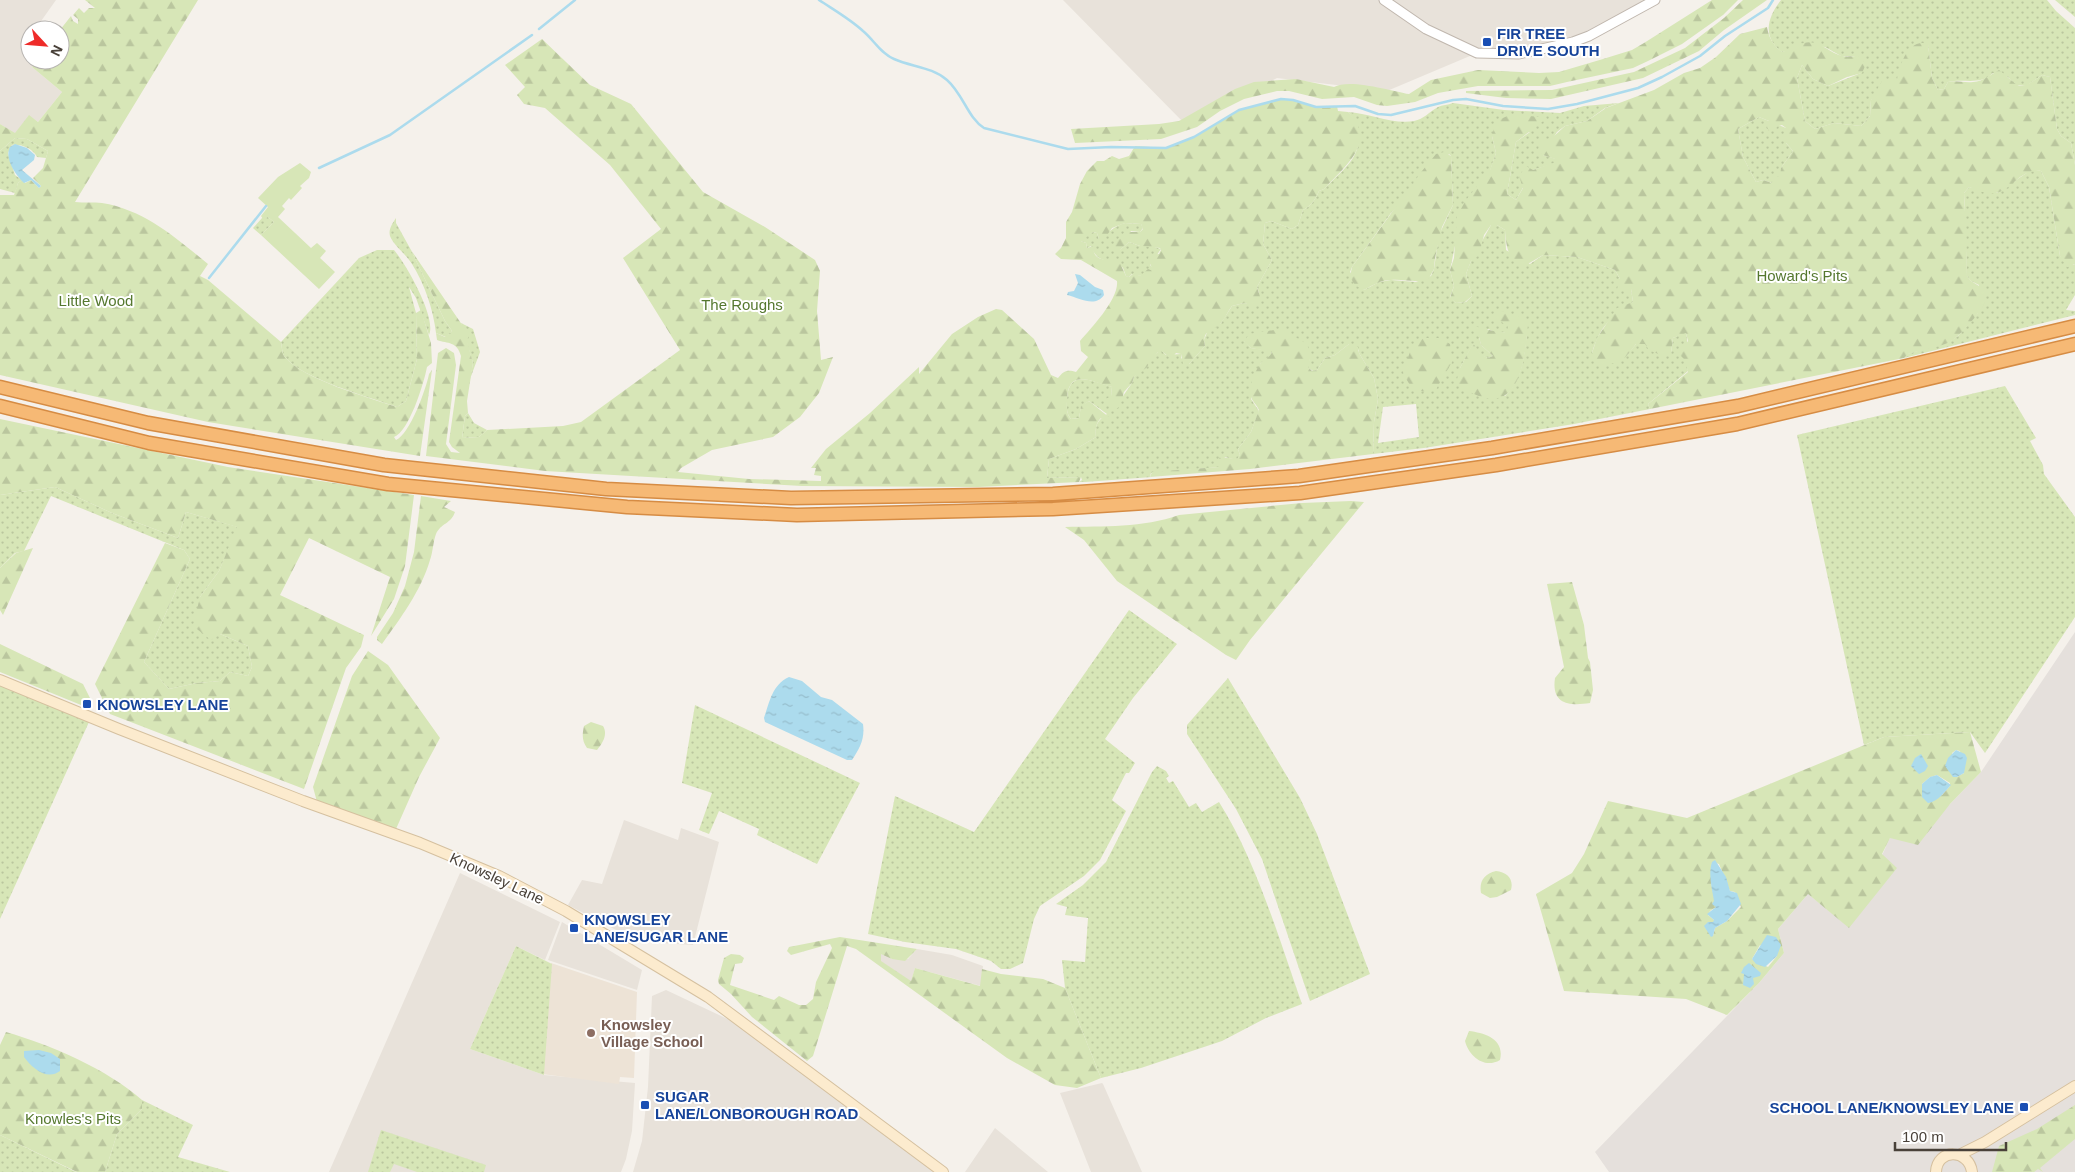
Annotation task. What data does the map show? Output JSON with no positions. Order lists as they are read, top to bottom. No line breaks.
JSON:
{"streets":{"main road":["Knowsley Lane"]},"parks":["Howard's Pits","Little Wood","The Roughs","Knowles's Pits"],"places":{"transit":["FIR TREE DRIVE SOUTH","KNOWSLEY LANE","KNOWSLEY LANE/SUGAR LANE","SUGAR LANE/LONBOROUGH ROAD","SCHOOL LANE/KNOWSLEY LANE"],"other":["Knowsley Village School"]},"scale_bar":"100 m","north":"bottom right"}
